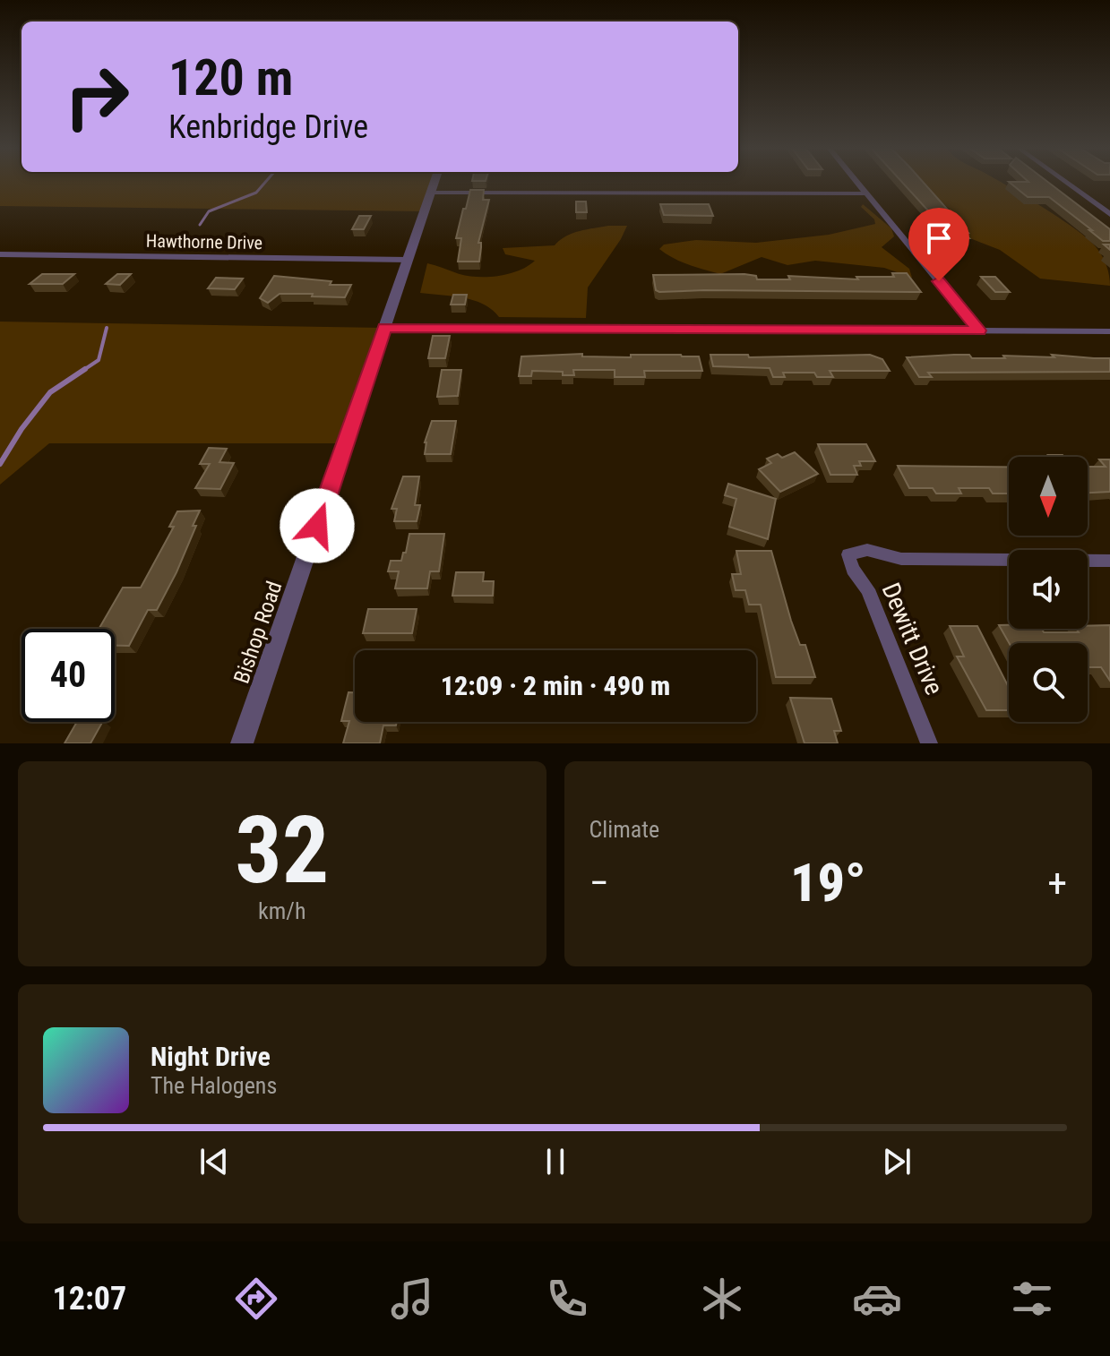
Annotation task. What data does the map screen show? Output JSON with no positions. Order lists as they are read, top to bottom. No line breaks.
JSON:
{"streets":{"street":["Hawthorne Drive","Bishop Road","Dewitt Drive"]},"crossings":[["Hawthorne Drive","Bishop Road"]],"north":"bottom","page":{"turn":["120 m","Kenbridge Drive"],"limit":"40","trip":"12:09 · 2 min · 490 m","tile":[["32","km/h"],"Climate"],"heat":["−","19°","+"],"song":["Night Drive","The Halogens"],"tabs":"12:07"}}
